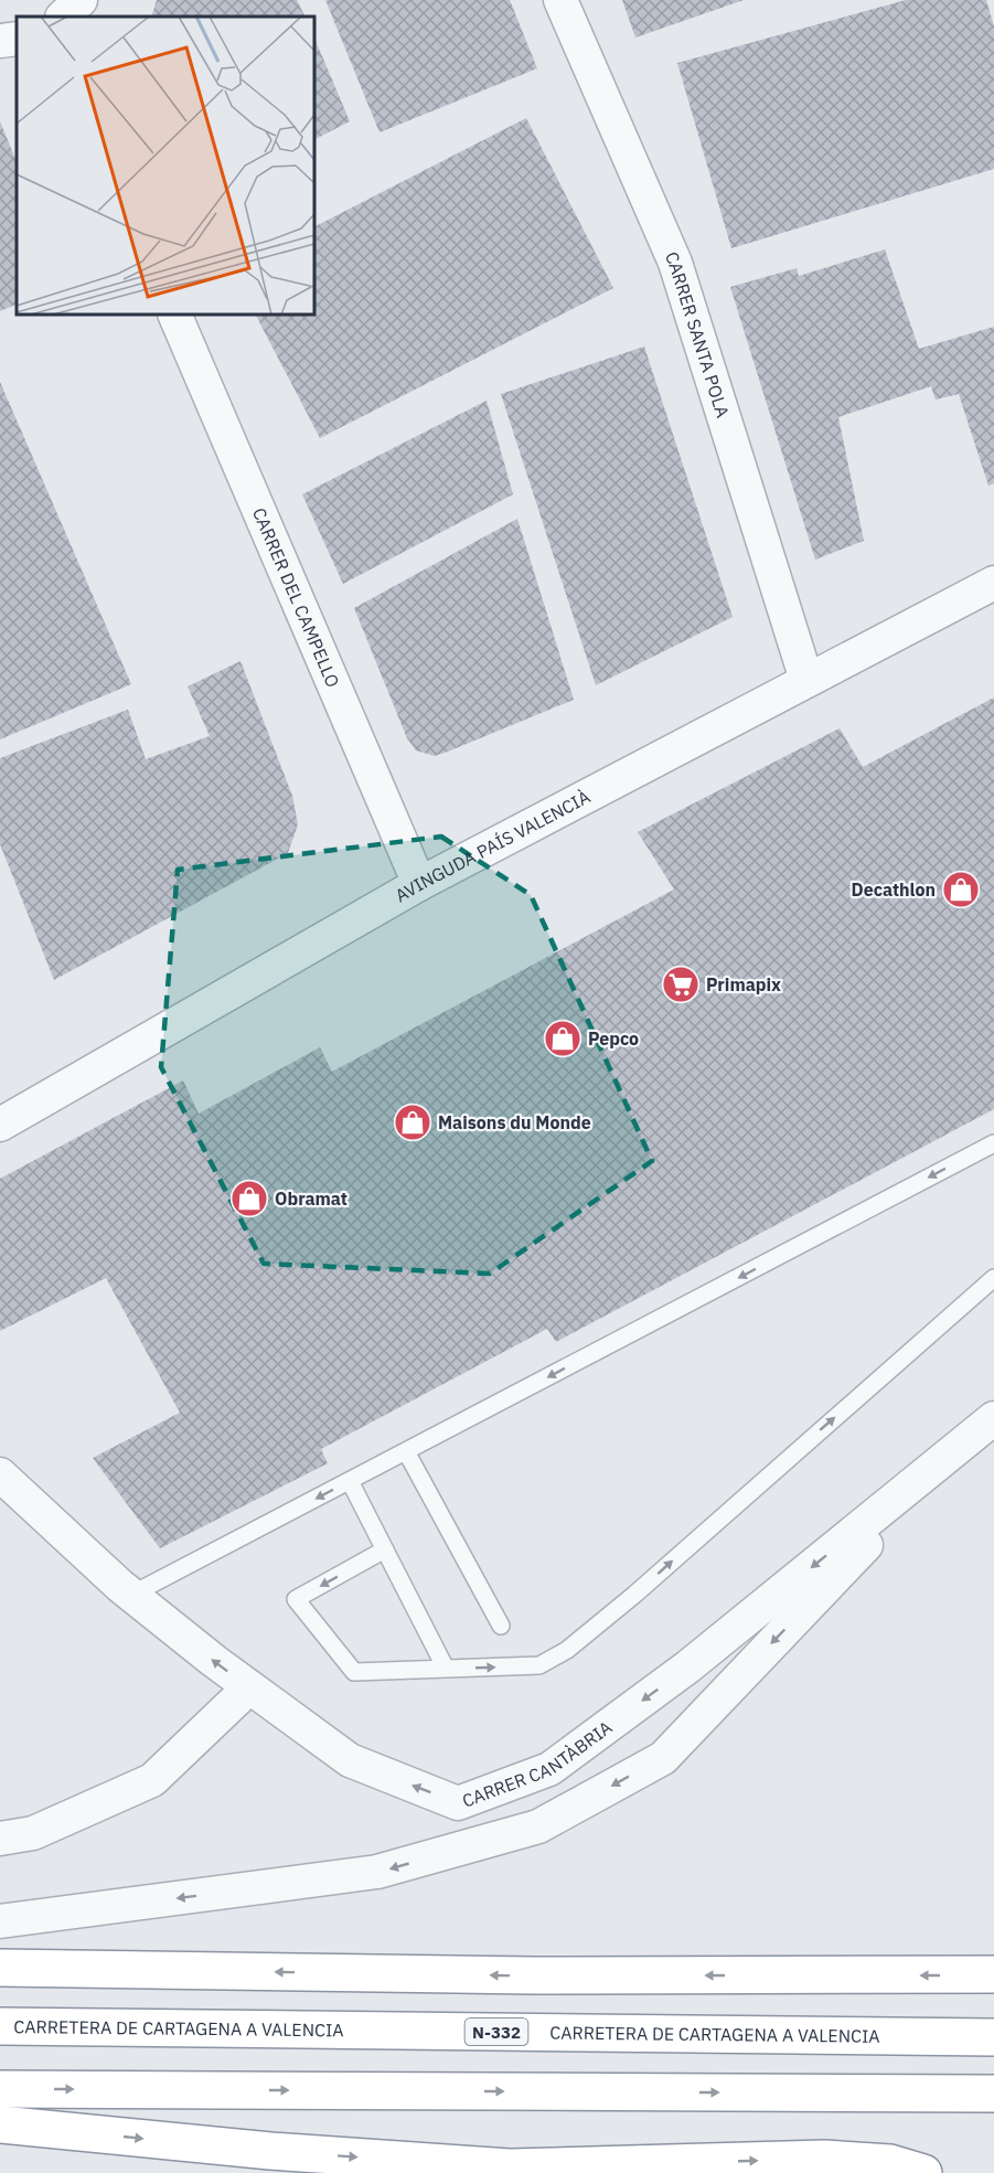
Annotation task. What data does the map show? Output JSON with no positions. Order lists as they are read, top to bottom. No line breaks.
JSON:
{"streets":{"highway":["CARRETERA DE CARTAGENA A VALENCIA","N-332"],"street":["CARRER SANTA POLA","CARRER DEL CAMPELLO","AVINGUDA PAÍS VALENCIÀ","CARRER CANTÀBRIA"]},"crossings":[["CARRER SANTA POLA","AVINGUDA PAÍS VALENCIÀ"],["CARRER DEL CAMPELLO","AVINGUDA PAÍS VALENCIÀ"]],"places":{"shop":["Decathlon","Pepco","Maisons du Monde","Obramat"],"supermarket":["Primapix"]}}
